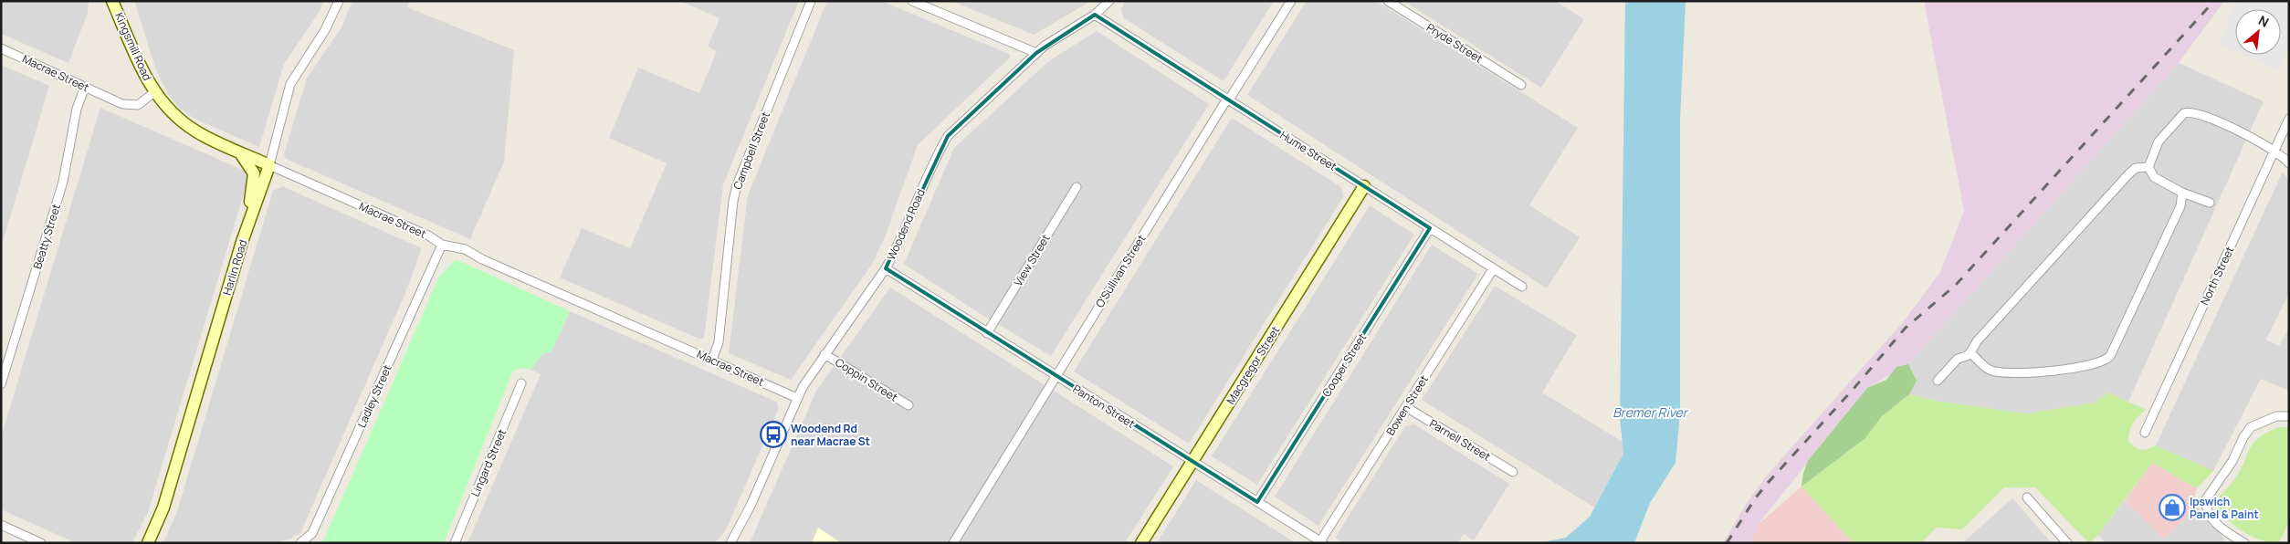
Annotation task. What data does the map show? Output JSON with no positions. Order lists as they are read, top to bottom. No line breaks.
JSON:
{"streets":{"main road":["Kingsmill Road","Macrae Street","Harlin Road","Macgregor Street"],"street":["Pryde Street","Campbell Street","Hume Street","Woodend Road","Beatty Street","View Street","O'Sullivan Street","North Street","Cooper Street","Coppin Street","Ladley Street","Bowen Street","Panton Street","Parnell Street","Lingard Street"]},"crossings":[["Kingsmill Road","Macrae Street"],["Macrae Street","Campbell Street"],["Macrae Street","Woodend Road"],["Macrae Street","Beatty Street"],["Macrae Street","Harlin Road"],["Macrae Street","Ladley Street"],["Hume Street","Woodend Road"],["Hume Street","O'Sullivan Street"],["Hume Street","Macgregor Street"],["Hume Street","Cooper Street"],["Hume Street","Bowen Street"],["Woodend Road","Coppin Street"],["Woodend Road","Panton Street"],["View Street","Panton Street"],["O'Sullivan Street","Panton Street"],["Macgregor Street","Panton Street"],["Cooper Street","Panton Street"],["Bowen Street","Panton Street"],["Bowen Street","Parnell Street"]],"water":["Bremer River"],"places":{"bus stop":["Woodend Rd near Macrae St"],"shop":["Ipswich Panel & Paint"]},"north":"top right"}
